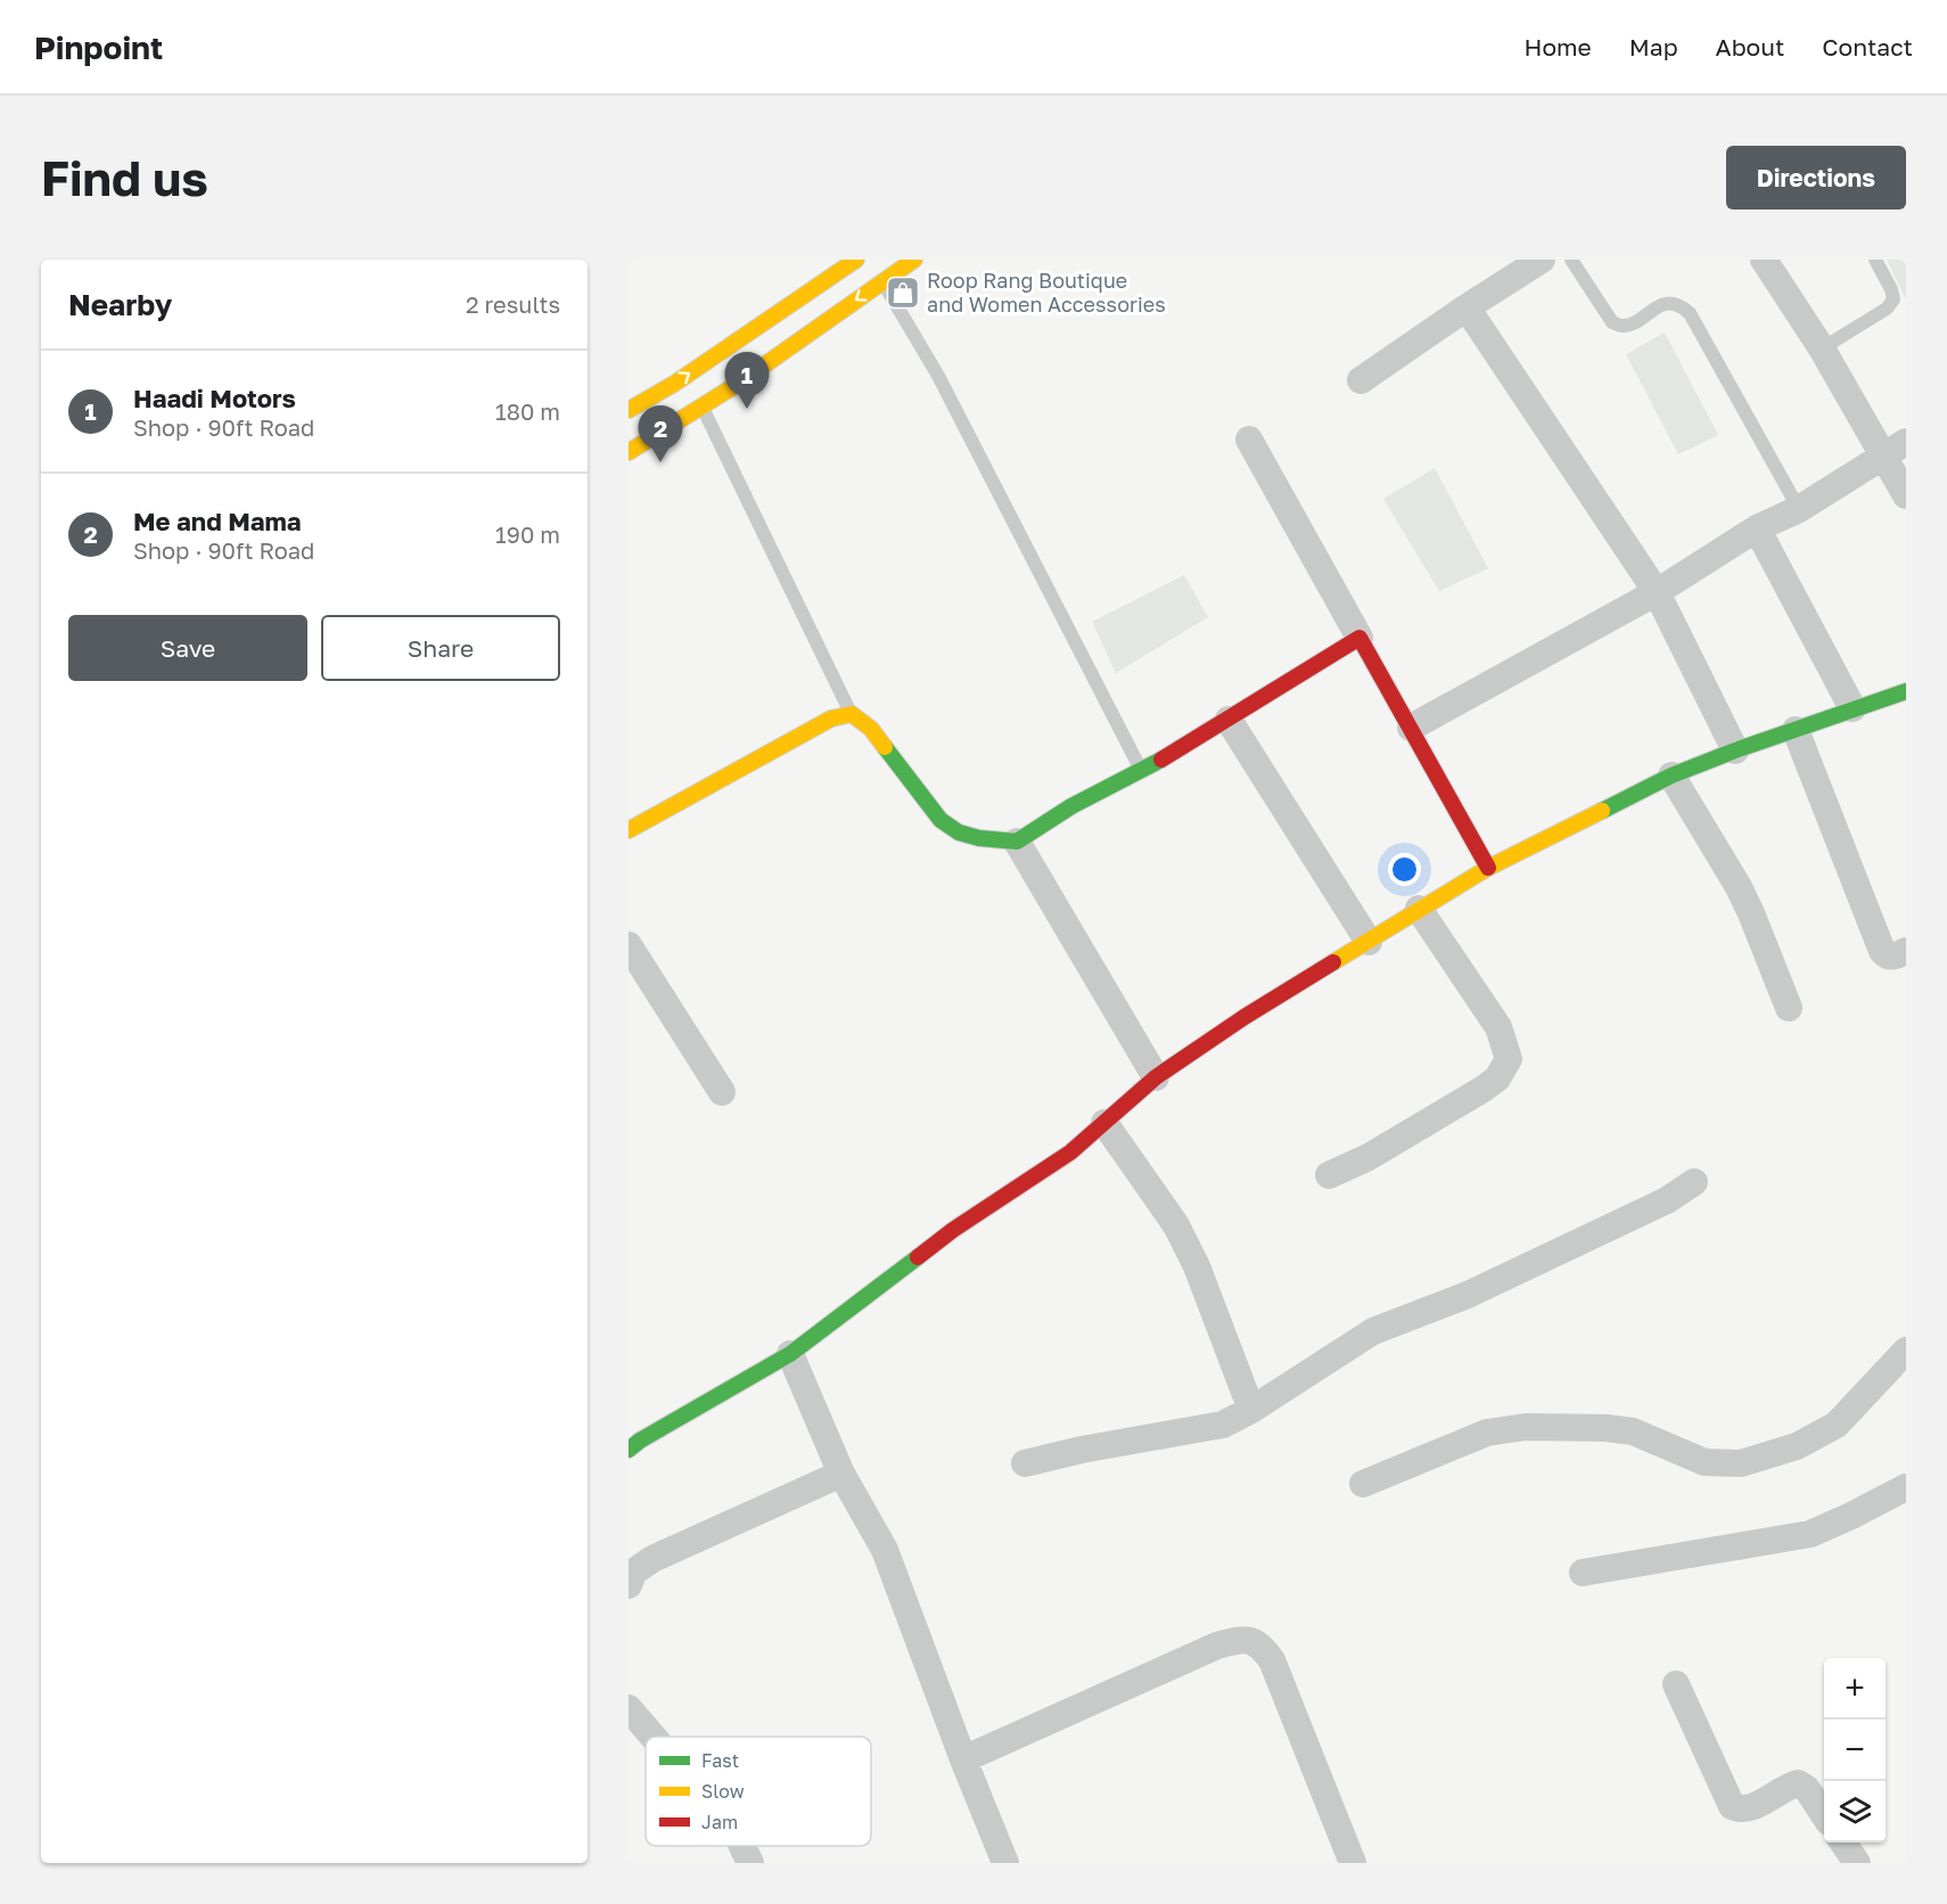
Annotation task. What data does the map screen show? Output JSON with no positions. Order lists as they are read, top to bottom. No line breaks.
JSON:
{"places":{"shop":["Roop Rang Boutique and Women Accessories"]},"legend":["Fast","Slow","Jam"],"page":{"header":"Pinpoint","nav":["Home","Map","About","Contact"],"buttons":["Directions",["Save","Share"]],"title":"Find us","heading":["Nearby","2 results"],"list":[{"mark":"1","name":"Haadi Motors","note":"Shop · 90ft Road","value":"180 m"},{"mark":"2","name":"Me and Mama","note":"Shop · 90ft Road","value":"190 m"}],"pins":["1","2"],"map_buttons":["+","−"]}}
